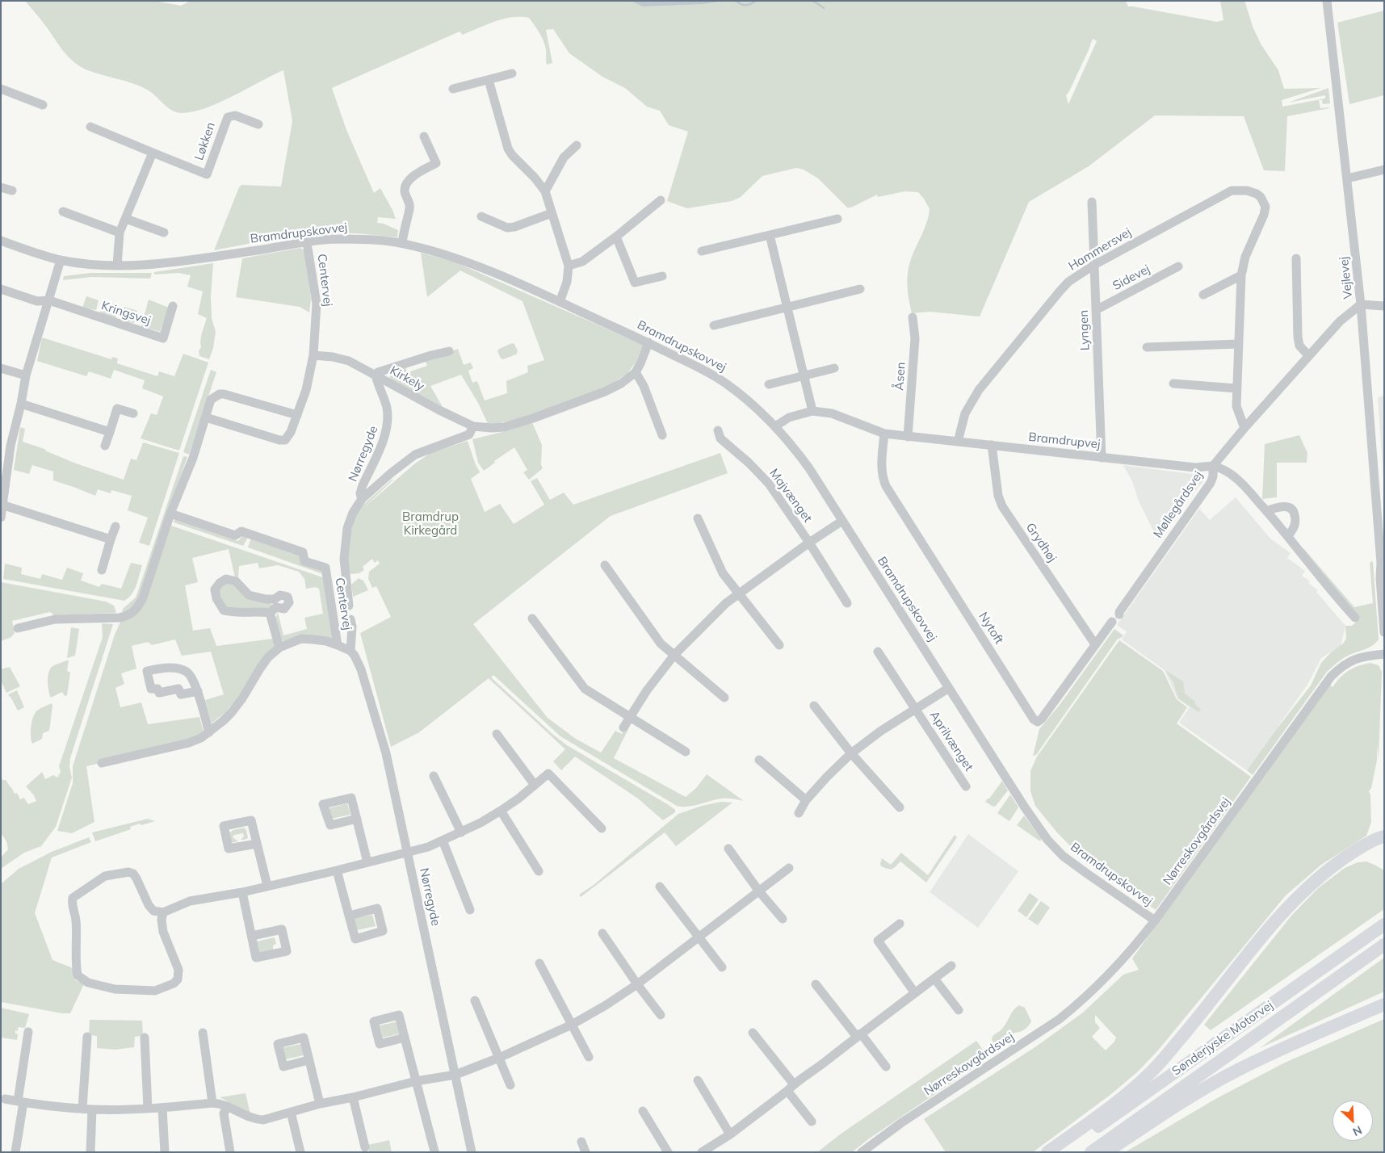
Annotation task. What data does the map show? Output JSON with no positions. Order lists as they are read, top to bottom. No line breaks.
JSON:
{"streets":{"highway":["Sønderjyske Motorvej"],"street":["Løkken","Bramdrupskovvej","Hammersvej","Sidevej","Vejlevej","Centervej","Kringsvej","Lyngen","Åsen","Kirkely","Bramdrupvej","Nørregyde","Majvænget","Møllegårdsvej","Grydhøj","Nytoft","Aprilvænget","Nørreskovgårdsvej"]},"crossings":[["Bramdrupskovvej","Centervej"],["Bramdrupskovvej","Kirkely"],["Bramdrupskovvej","Bramdrupvej"],["Bramdrupskovvej","Majvænget"],["Bramdrupskovvej","Aprilvænget"],["Bramdrupskovvej","Nørreskovgårdsvej"],["Hammersvej","Lyngen"],["Hammersvej","Bramdrupvej"],["Sidevej","Lyngen"],["Lyngen","Bramdrupvej"],["Åsen","Bramdrupvej"],["Kirkely","Nørregyde"],["Bramdrupvej","Møllegårdsvej"],["Bramdrupvej","Grydhøj"],["Bramdrupvej","Nytoft"],["Grydhøj","Nytoft"]],"parks":["Bramdrup Kirkegård"],"north":"bottom right"}
